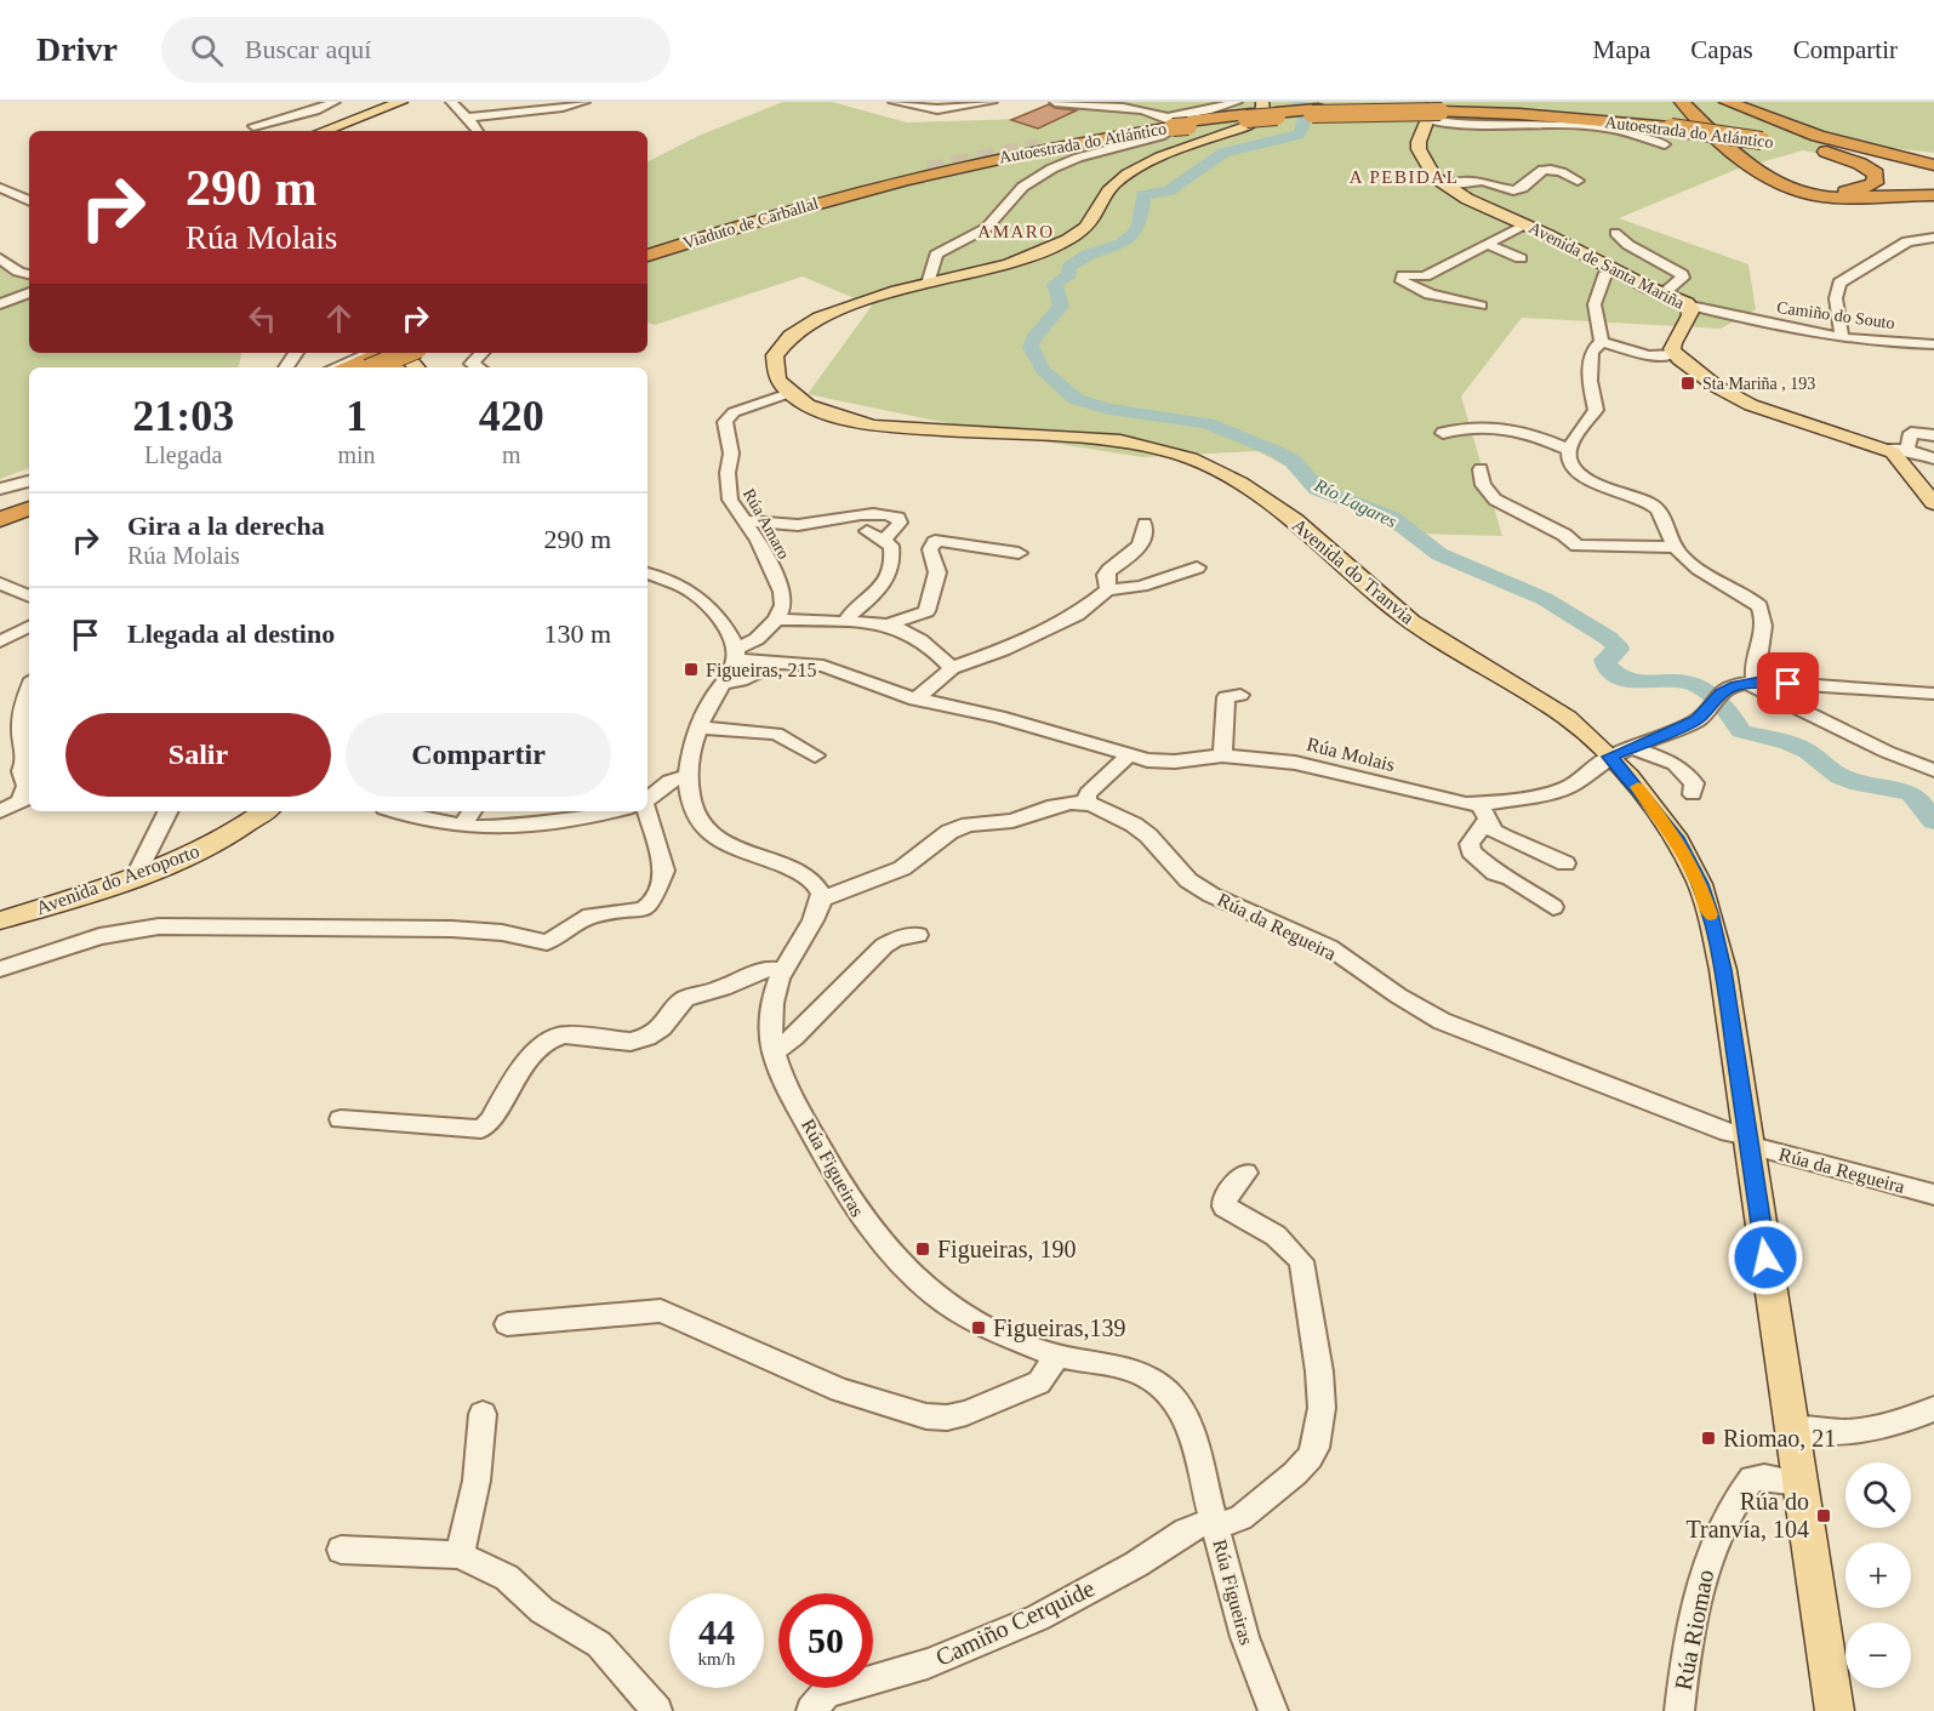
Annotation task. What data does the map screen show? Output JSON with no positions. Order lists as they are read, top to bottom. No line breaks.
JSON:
{"streets":{"highway":["Autoestrada do Atlántico","Viaduto de Carballal"],"main road":["Avenida de Santa Mariña","Avenida do Tranvia","Avenida do Aeroporto"],"street":["Camiño do Souto","Rúa Amaro","Rúa Molais","Rúa da Regueira","Rúa Figueiras","Camiño Cerquide","Rúa Riomao"]},"crossings":[["Autoestrada do Atlántico","Viaduto de Carballal"],["Autoestrada do Atlántico","Avenida de Santa Mariña"],["Avenida de Santa Mariña","Camiño do Souto"],["Rúa Amaro","Avenida do Tranvia"],["Avenida do Tranvia","Rúa Molais"],["Avenida do Tranvia","Rúa da Regueira"],["Avenida do Tranvia","Rúa Riomao"],["Rúa da Regueira","Rúa Figueiras"],["Rúa Figueiras","Camiño Cerquide"]],"districts":["A PEBIDAL","AMARO"],"water":["Río Lagares"],"places":{"transit":["Sta Mariña , 193","Figueiras, 215","Figueiras, 190","Figueiras,139","Riomao, 21","Rúa do Tranvía, 104"]},"page":{"header":"Drivr","search":"Buscar aquí","nav":["Mapa","Capas","Compartir"],"turn":["290 m","Rúa Molais"],"eta":["21:03","Llegada","1","min","420","m"],"list":[{"name":"Gira a la derecha","note":"Rúa Molais","value":"290 m"},{"name":"Llegada al destino","value":"130 m"}],"buttons":["Salir","Compartir"],"map_buttons":["+","−"],"speed":"44 km/h","limit":"50"}}
